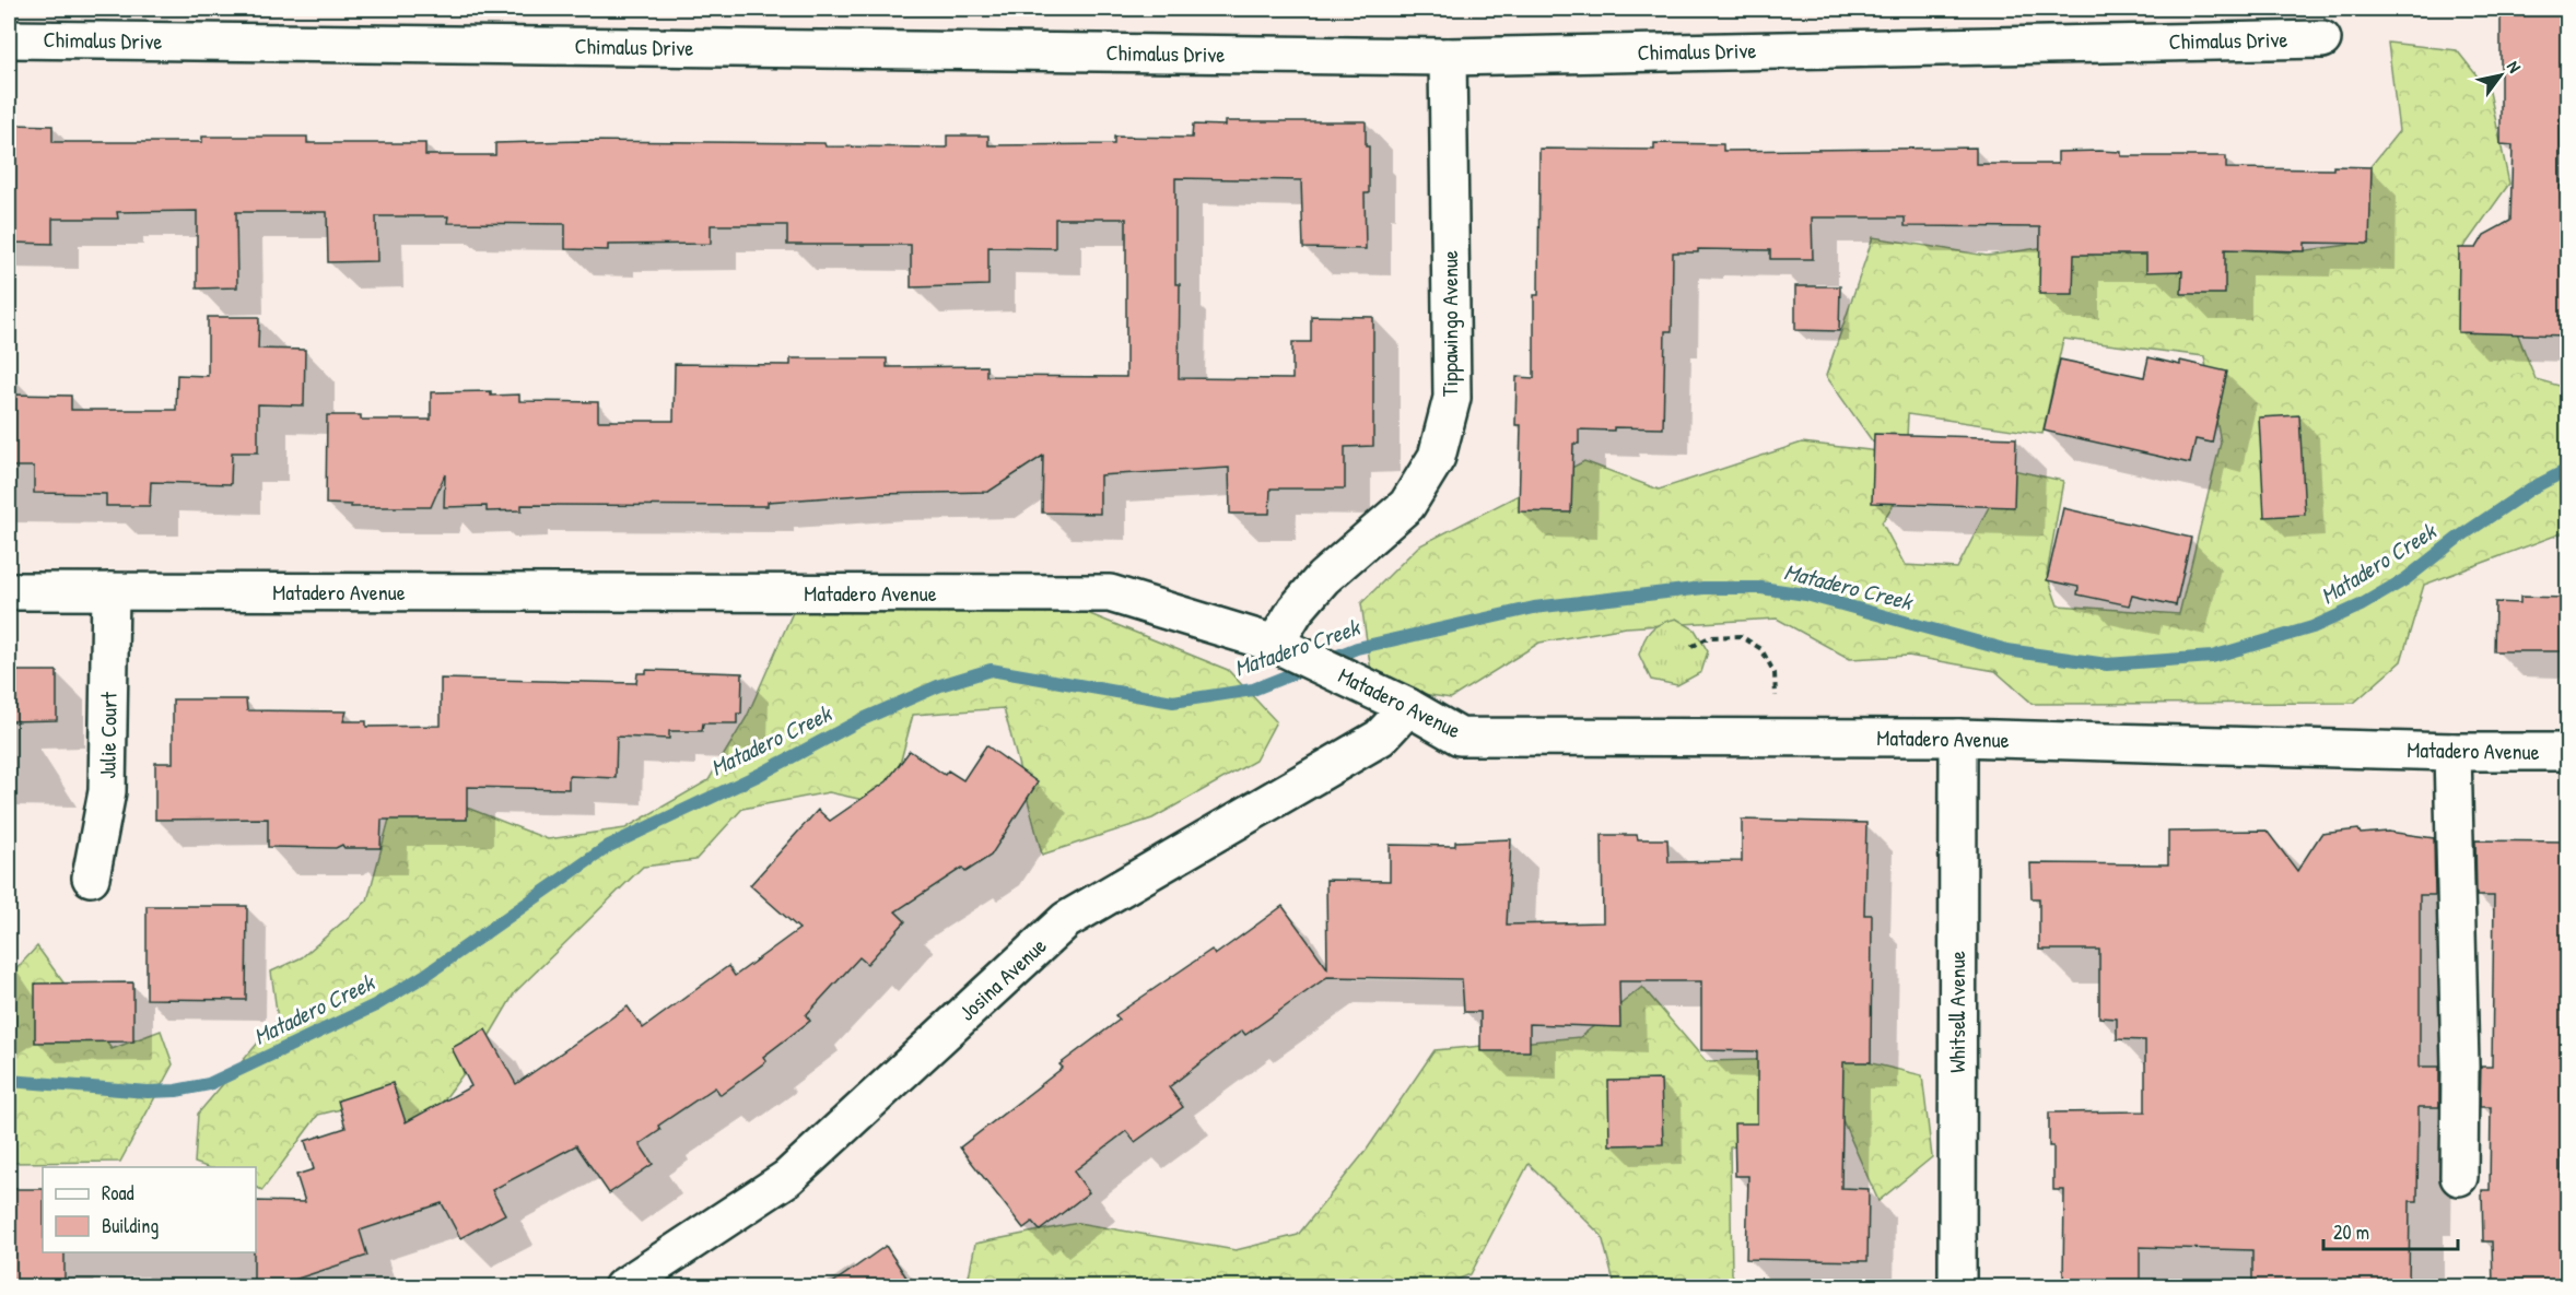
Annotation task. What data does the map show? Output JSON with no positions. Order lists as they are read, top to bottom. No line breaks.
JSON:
{"streets":{"street":["Chimalus Drive","Tippawingo Avenue","Matadero Avenue","Julie Court","Josina Avenue","Whitsell Avenue"]},"crossings":[["Chimalus Drive","Tippawingo Avenue"],["Tippawingo Avenue","Matadero Avenue"],["Matadero Avenue","Julie Court"],["Matadero Avenue","Josina Avenue"],["Matadero Avenue","Whitsell Avenue"]],"water":["Matadero Creek"],"legend":["Road","Building"],"scale_bar":"20 m","north":"top right"}
